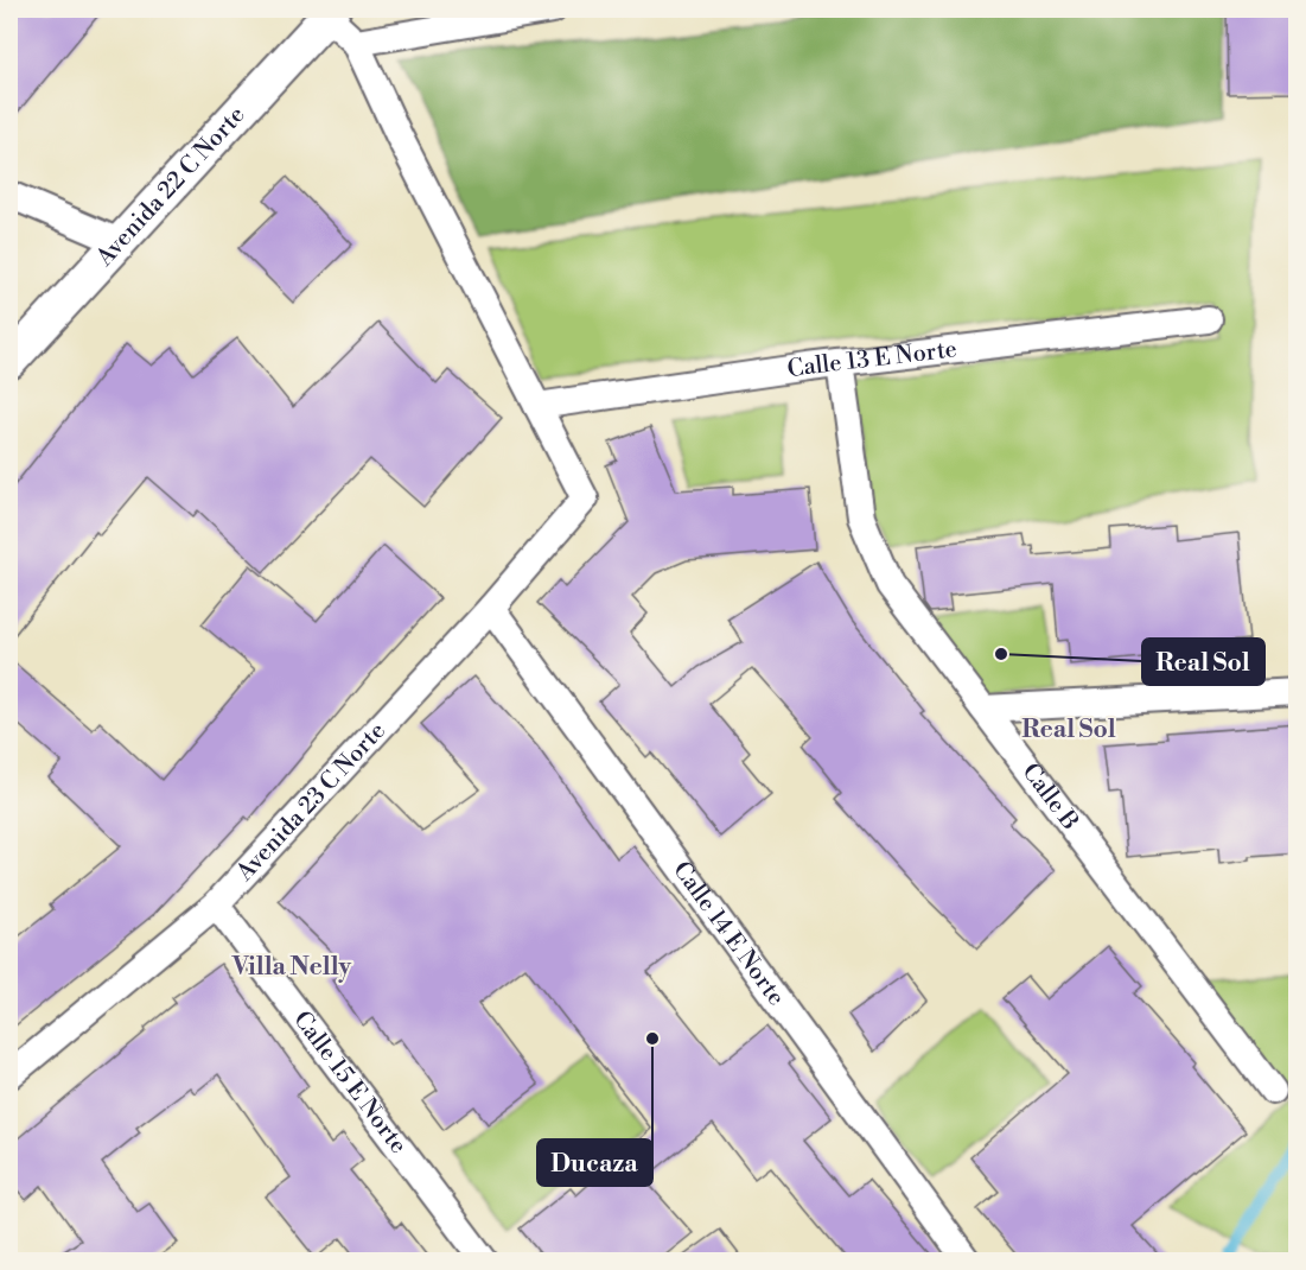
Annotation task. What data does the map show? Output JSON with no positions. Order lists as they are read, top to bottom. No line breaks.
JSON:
{"streets":{"street":["Avenida 22 C Norte","Calle 13 E Norte","Calle B","Avenida 23 C Norte","Calle 14 E Norte","Calle 15 E Norte"]},"crossings":[["Calle 13 E Norte","Calle B"],["Calle 13 E Norte","Avenida 23 C Norte"],["Avenida 23 C Norte","Calle 14 E Norte"],["Avenida 23 C Norte","Calle 15 E Norte"]],"districts":["Real Sol","Villa Nelly"],"places":["Real Sol","Ducaza"]}
